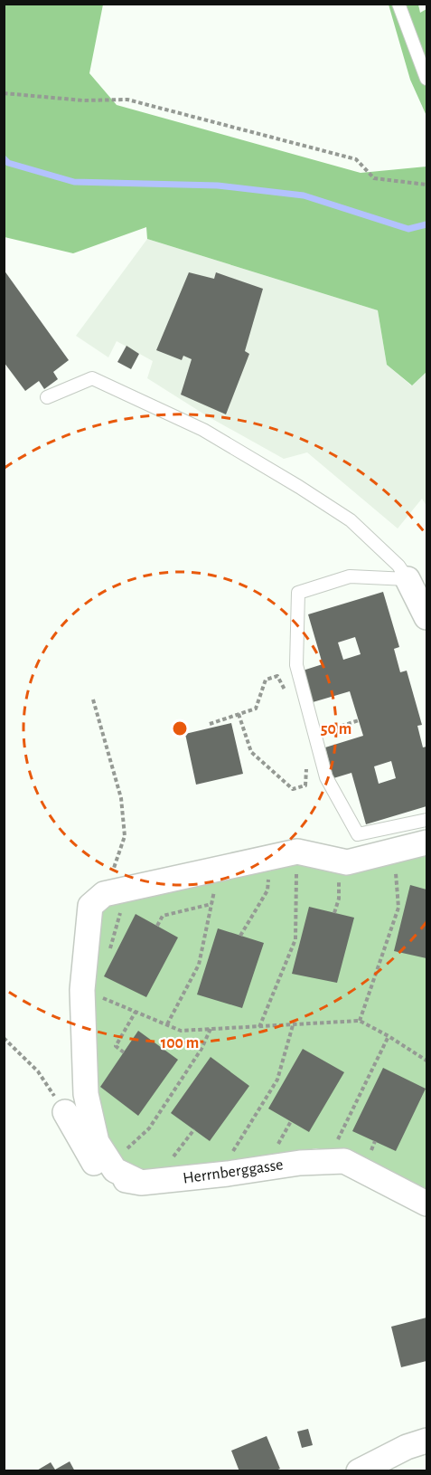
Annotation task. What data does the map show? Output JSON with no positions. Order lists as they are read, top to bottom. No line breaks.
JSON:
{"streets":{"street":["Herrnberggasse"]},"rings":["50 m","100 m"]}
